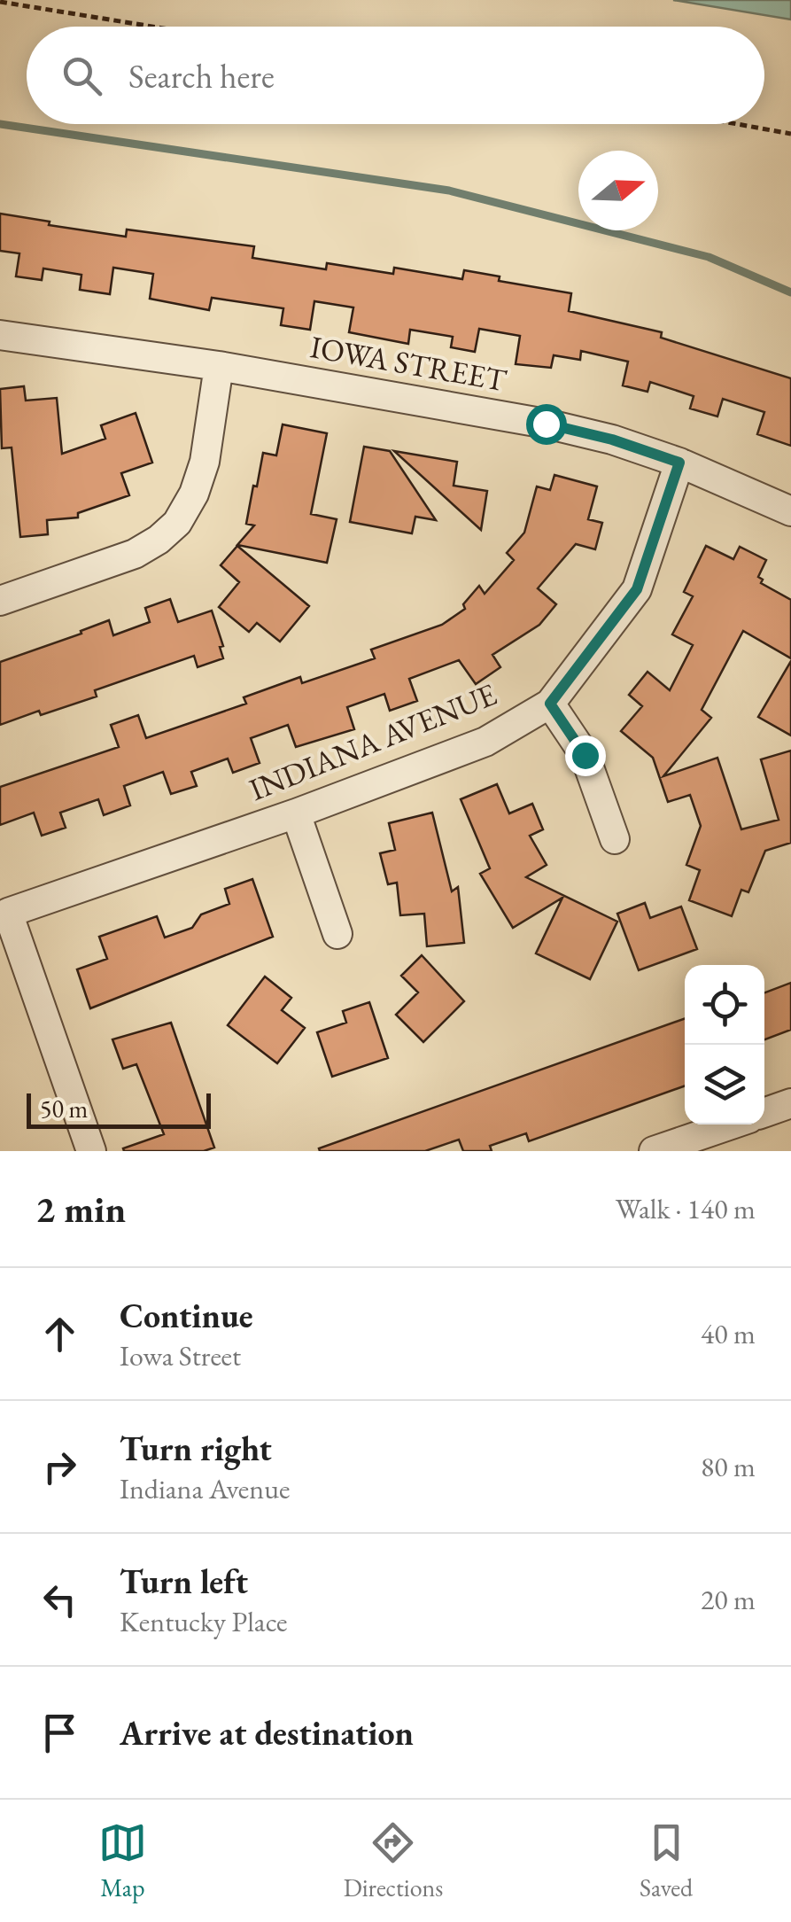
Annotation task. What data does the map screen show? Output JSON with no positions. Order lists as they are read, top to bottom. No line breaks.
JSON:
{"streets":{"street":["IOWA STREET","INDIANA AVENUE"]},"crossings":[["IOWA STREET","INDIANA AVENUE"]],"scale_bar":"50 m","north":"right","page":{"search":"Search here","scale":"50 m","heading":["2 min","Walk · 140 m"],"list":[["Continue","Iowa Street","40 m"],["Turn right","Indiana Avenue","80 m"],["Turn left","Kentucky Place","20 m"],"Arrive at destination"],"nav":["Map","Directions","Saved"]}}
